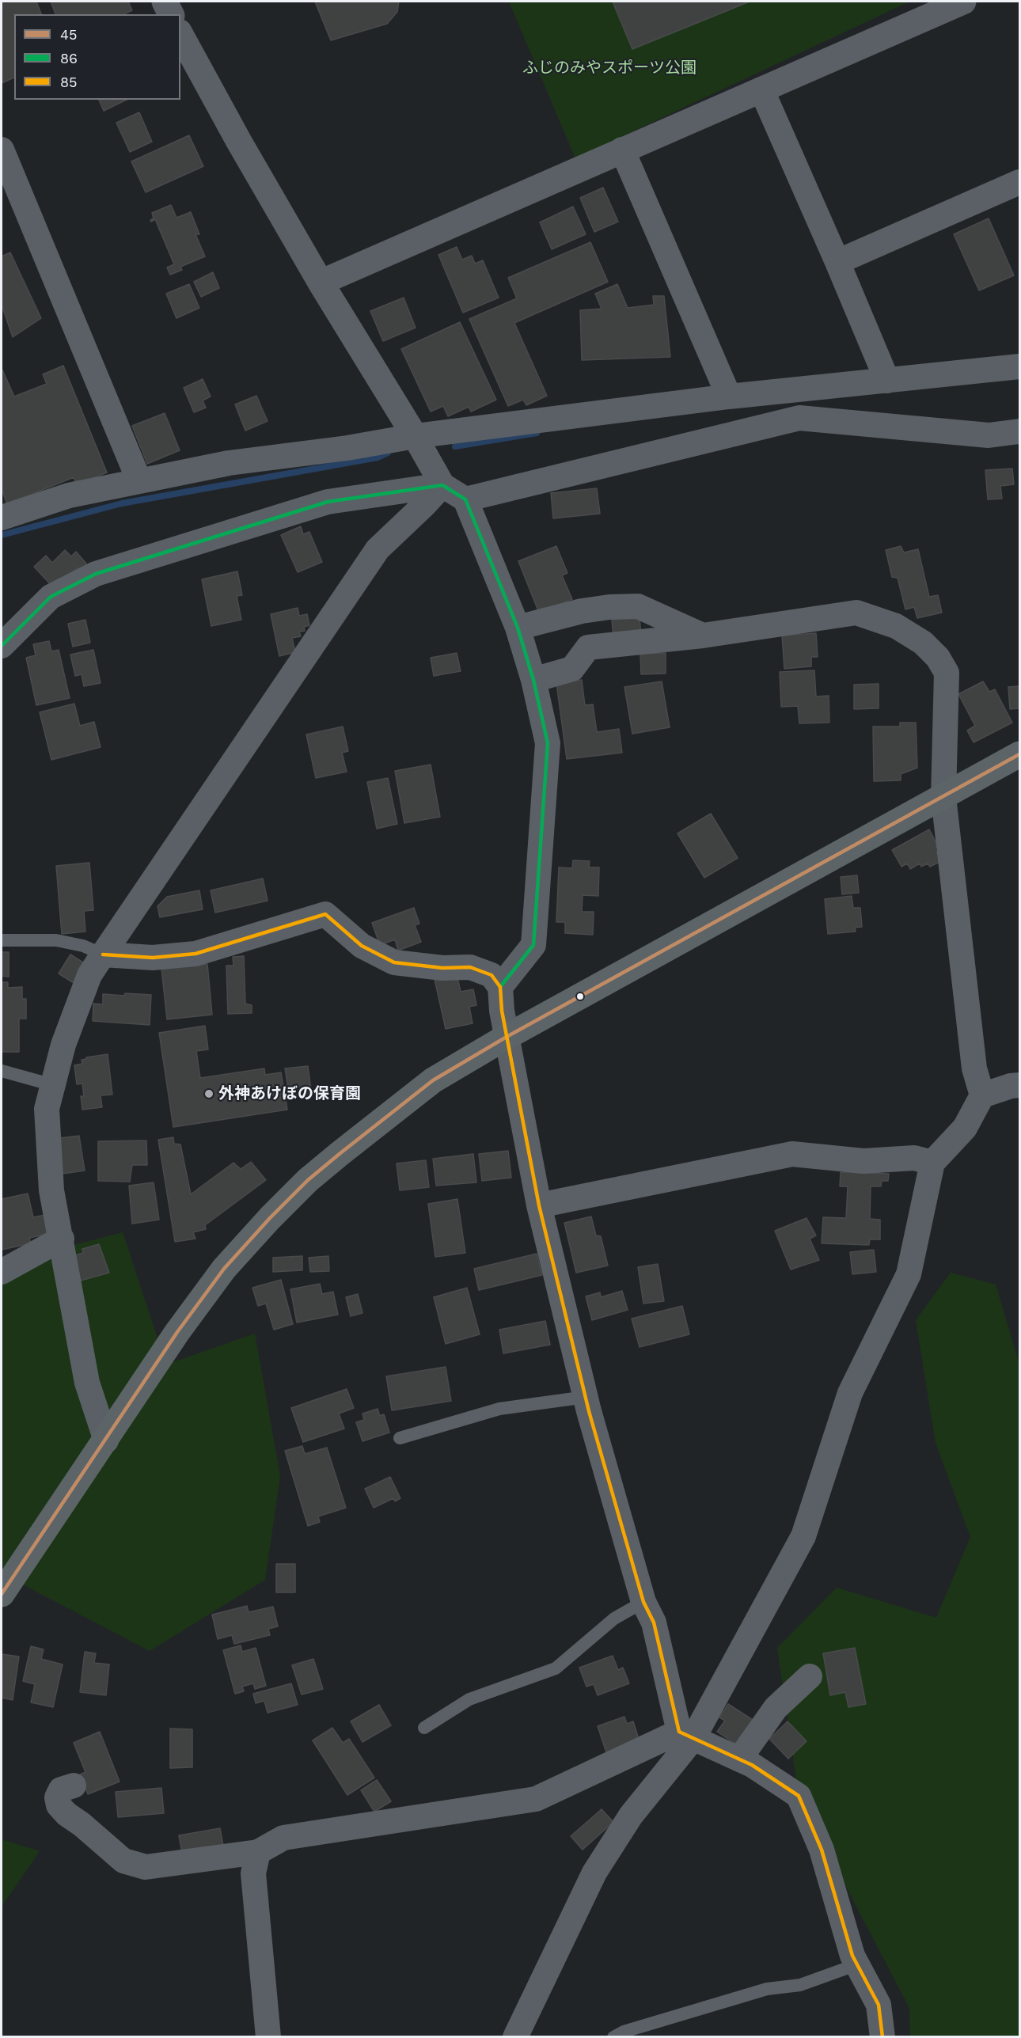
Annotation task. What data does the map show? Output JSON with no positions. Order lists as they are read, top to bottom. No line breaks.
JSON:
{"parks":["ふじのみやスポーツ公園"],"places":["外神あけぼの保育園"],"lines":["transit line 86","transit line 45","transit line 85"],"legend":["45","86","85"]}
